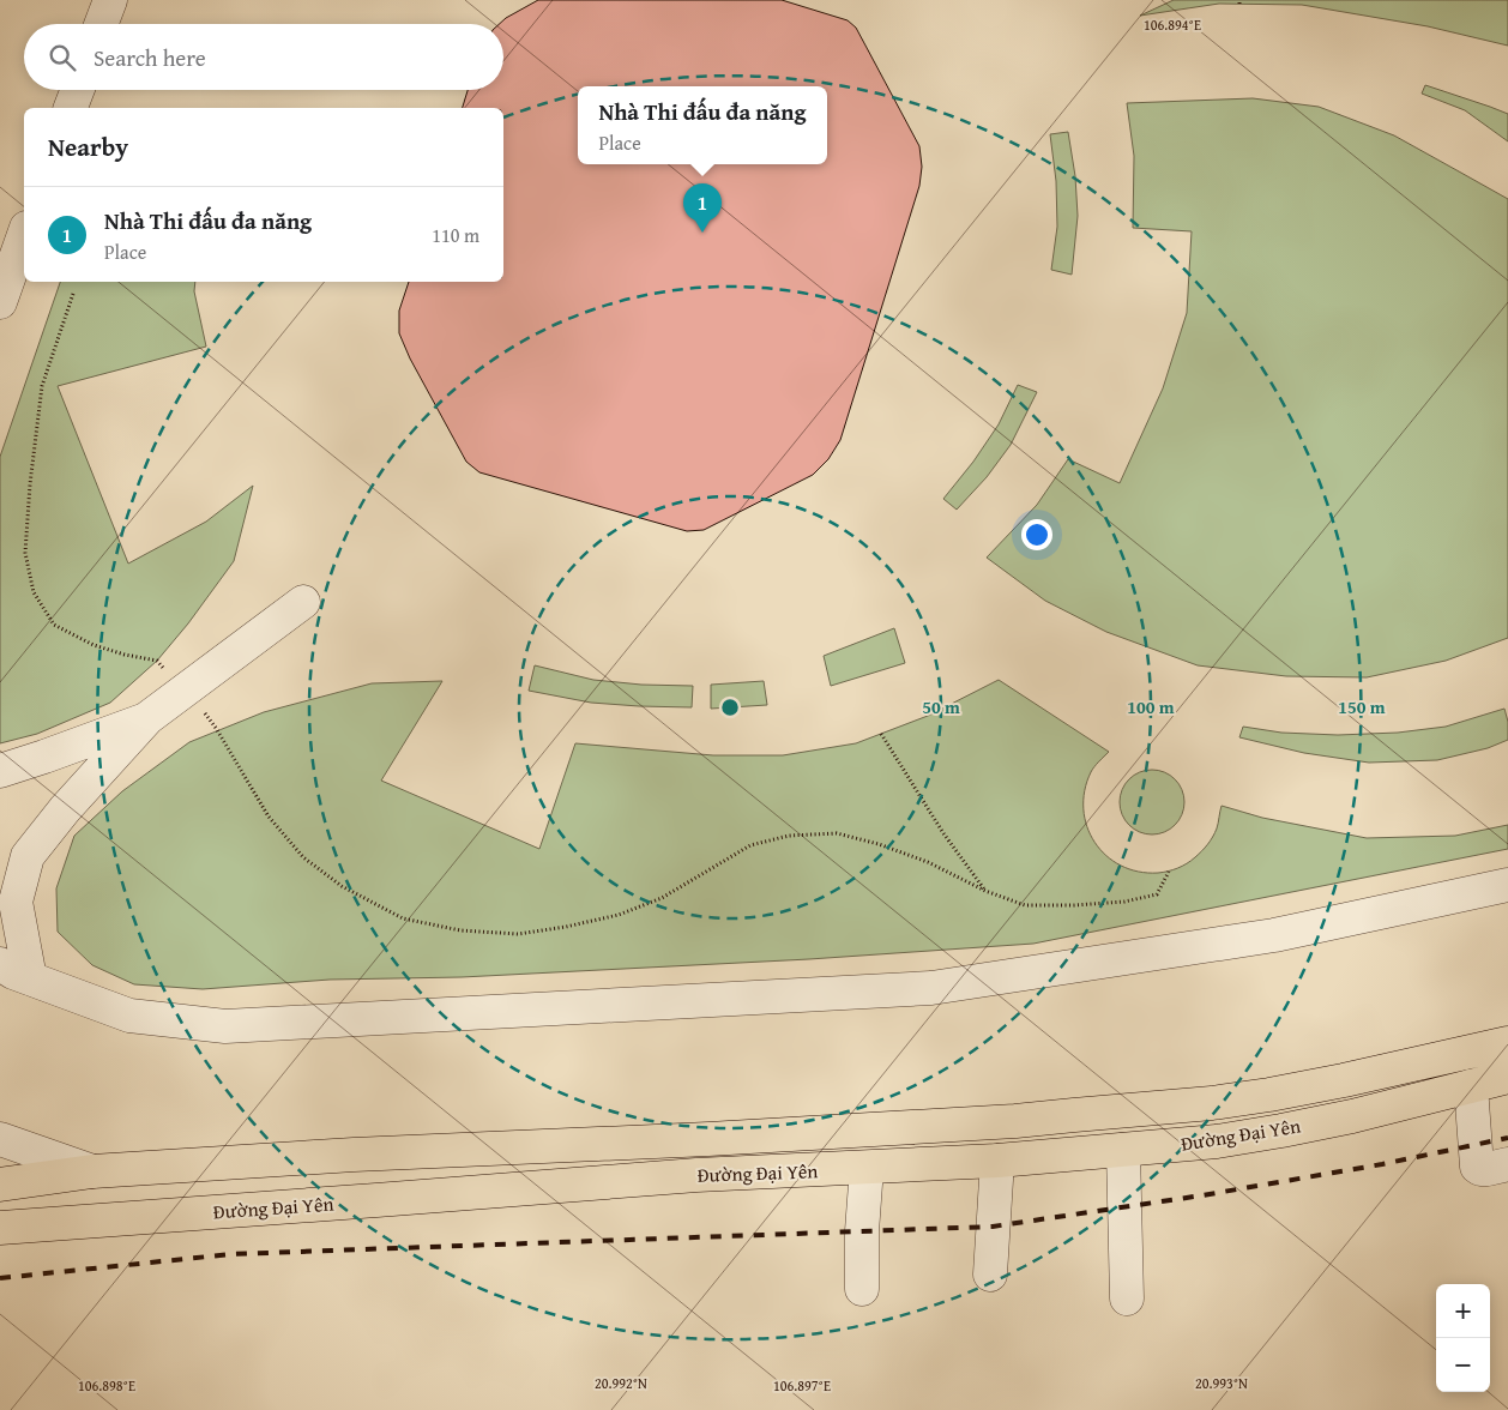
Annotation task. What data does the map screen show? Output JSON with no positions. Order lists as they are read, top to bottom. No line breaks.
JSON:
{"streets":{"highway":["Đường Đại Yên"]},"page":{"search":"Search here","popup":["Nhà Thi đấu đa năng","Place"],"heading":"Nearby","pins":"1","list":[{"mark":"1","name":"Nhà Thi đấu đa năng","note":"Place","value":"110 m"}],"map_buttons":["+","−"]},"coordinates":["106.894°E","20.992°N","20.993°N","106.898°E","106.897°E"],"rings":["50 m","100 m","150 m"]}
